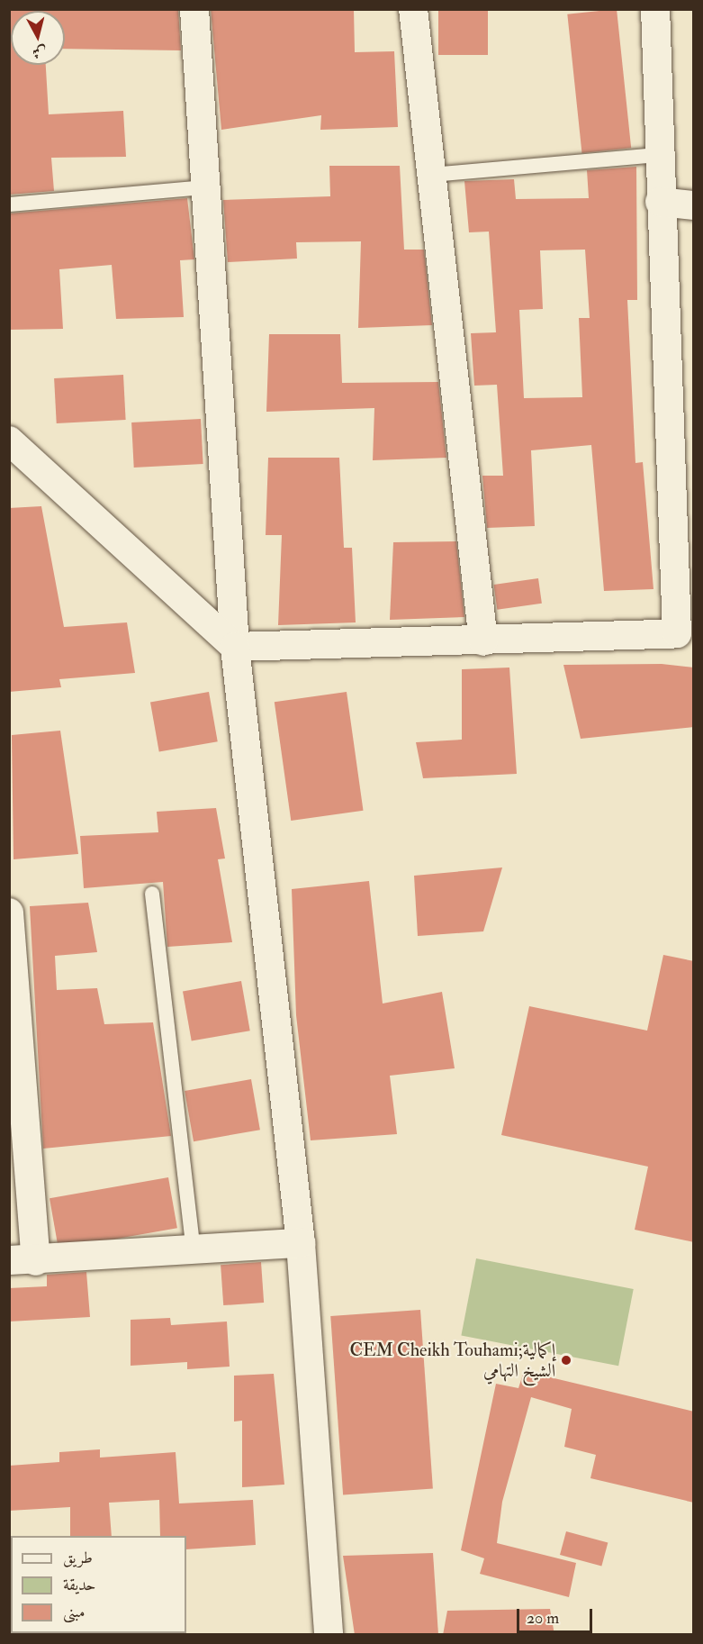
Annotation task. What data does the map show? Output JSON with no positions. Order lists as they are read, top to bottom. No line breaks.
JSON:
{"places":["CEM Cheikh Touhami;إكمالية الشيخ التهامي"],"legend":["طريق","حديقة","مبنى"],"scale_bar":"20 m","north":"bottom"}
